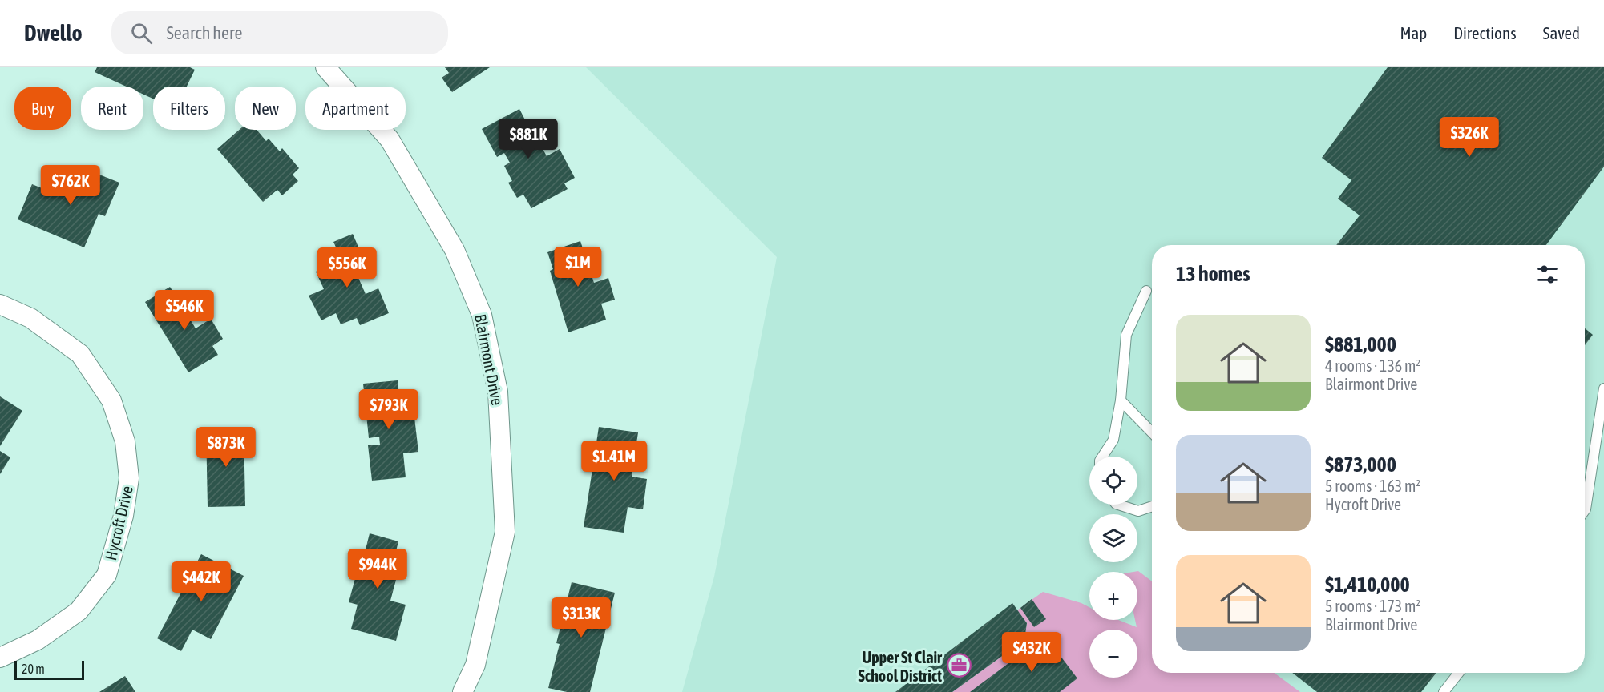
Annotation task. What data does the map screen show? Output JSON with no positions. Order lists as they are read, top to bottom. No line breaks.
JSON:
{"streets":{"street":["Blairmont Drive","Hycroft Drive"]},"places":{"office":["Upper St Clair School District"]},"scale_bar":"20 m","page":{"header":"Dwello","search":"Search here","nav":["Map","Directions","Saved"],"chip":["Buy","Rent","Filters","New","Apartment"],"price":["$326K","$881K","$762K","$1M","$556K","$546K","$793K","$873K","$1.41M","$944K","$442K","$313K","$432K"],"heading":"13 homes","list":[{"name":"$881,000","note":"4 rooms · 136 m² · Blairmont Drive"},{"name":"$873,000","note":"5 rooms · 163 m² · Hycroft Drive"},{"name":"$1,410,000","note":"5 rooms · 173 m² · Blairmont Drive"}],"map_buttons":["+","−"],"scale":"20 m"}}
